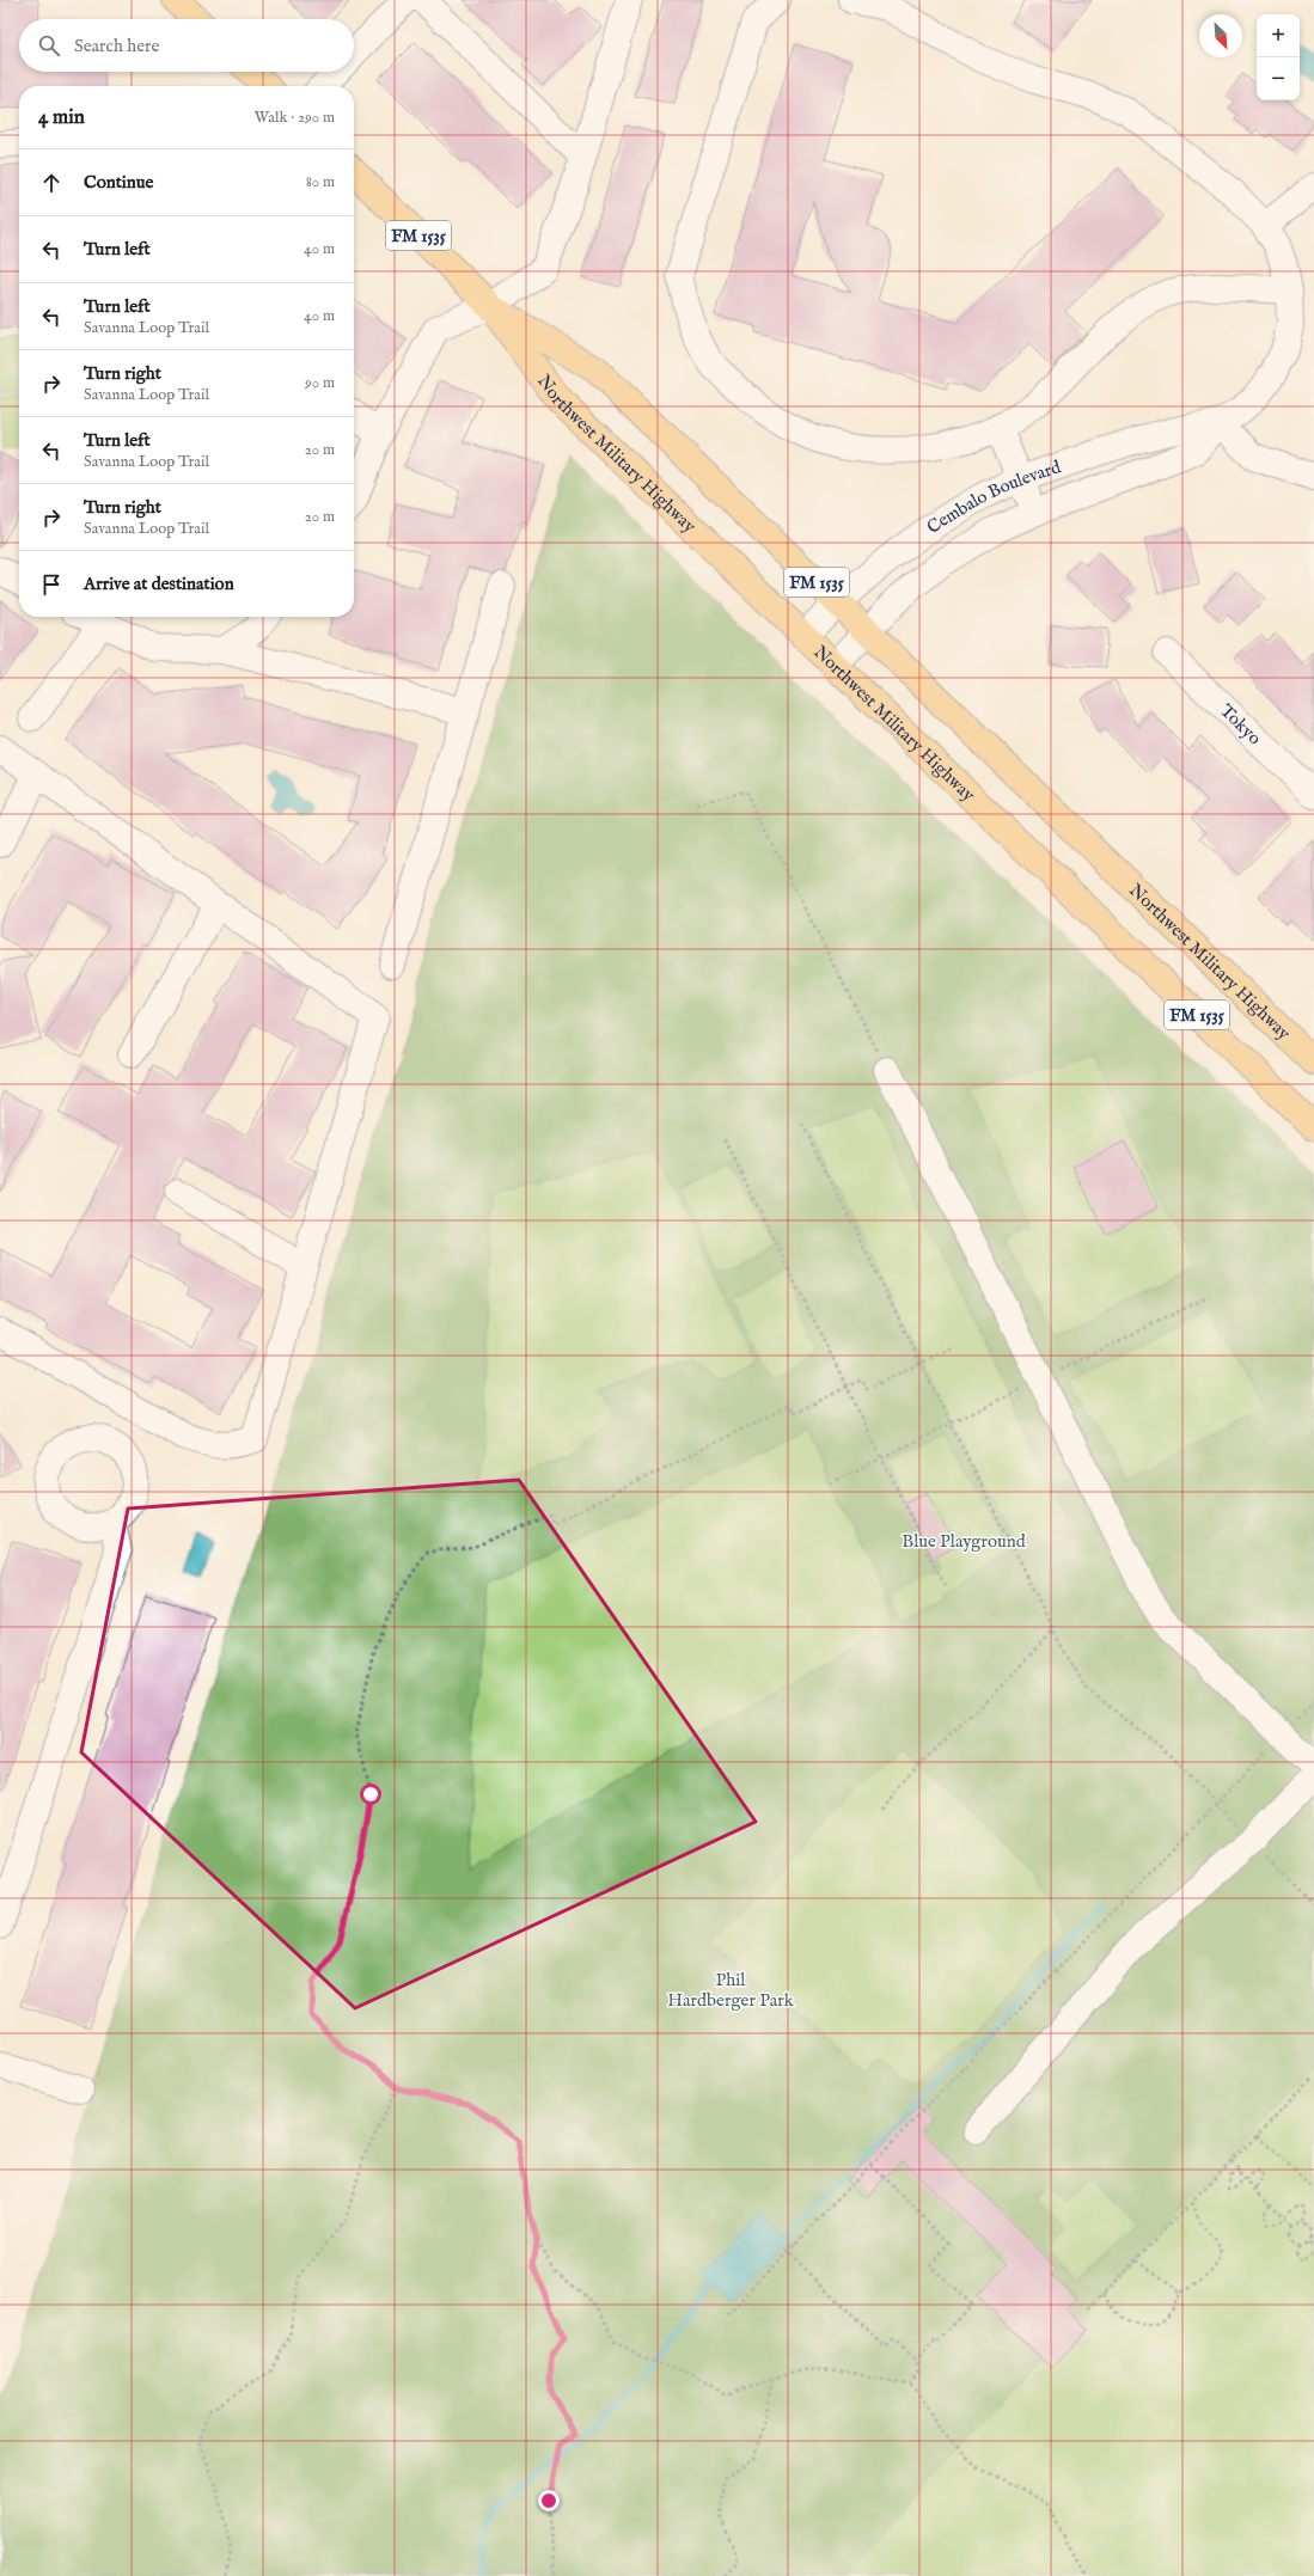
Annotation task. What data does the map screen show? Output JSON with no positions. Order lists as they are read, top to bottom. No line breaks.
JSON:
{"streets":{"main road":["FM 1535","Northwest Military Highway"],"street":["Cembalo Boulevard","Tokyo"]},"crossings":[["Northwest Military Highway","Cembalo Boulevard"]],"parks":["Blue Playground","Phil Hardberger Park"],"north":"bottom right","page":{"map_buttons":["+","−"],"search":"Search here","heading":["4 min","Walk · 290 m"],"list":[["Continue","80 m"],["Turn left","40 m"],["Turn left","Savanna Loop Trail","40 m"],["Turn right","Savanna Loop Trail","90 m"],["Turn left","Savanna Loop Trail","20 m"],["Turn right","Savanna Loop Trail","20 m"],"Arrive at destination"]}}
